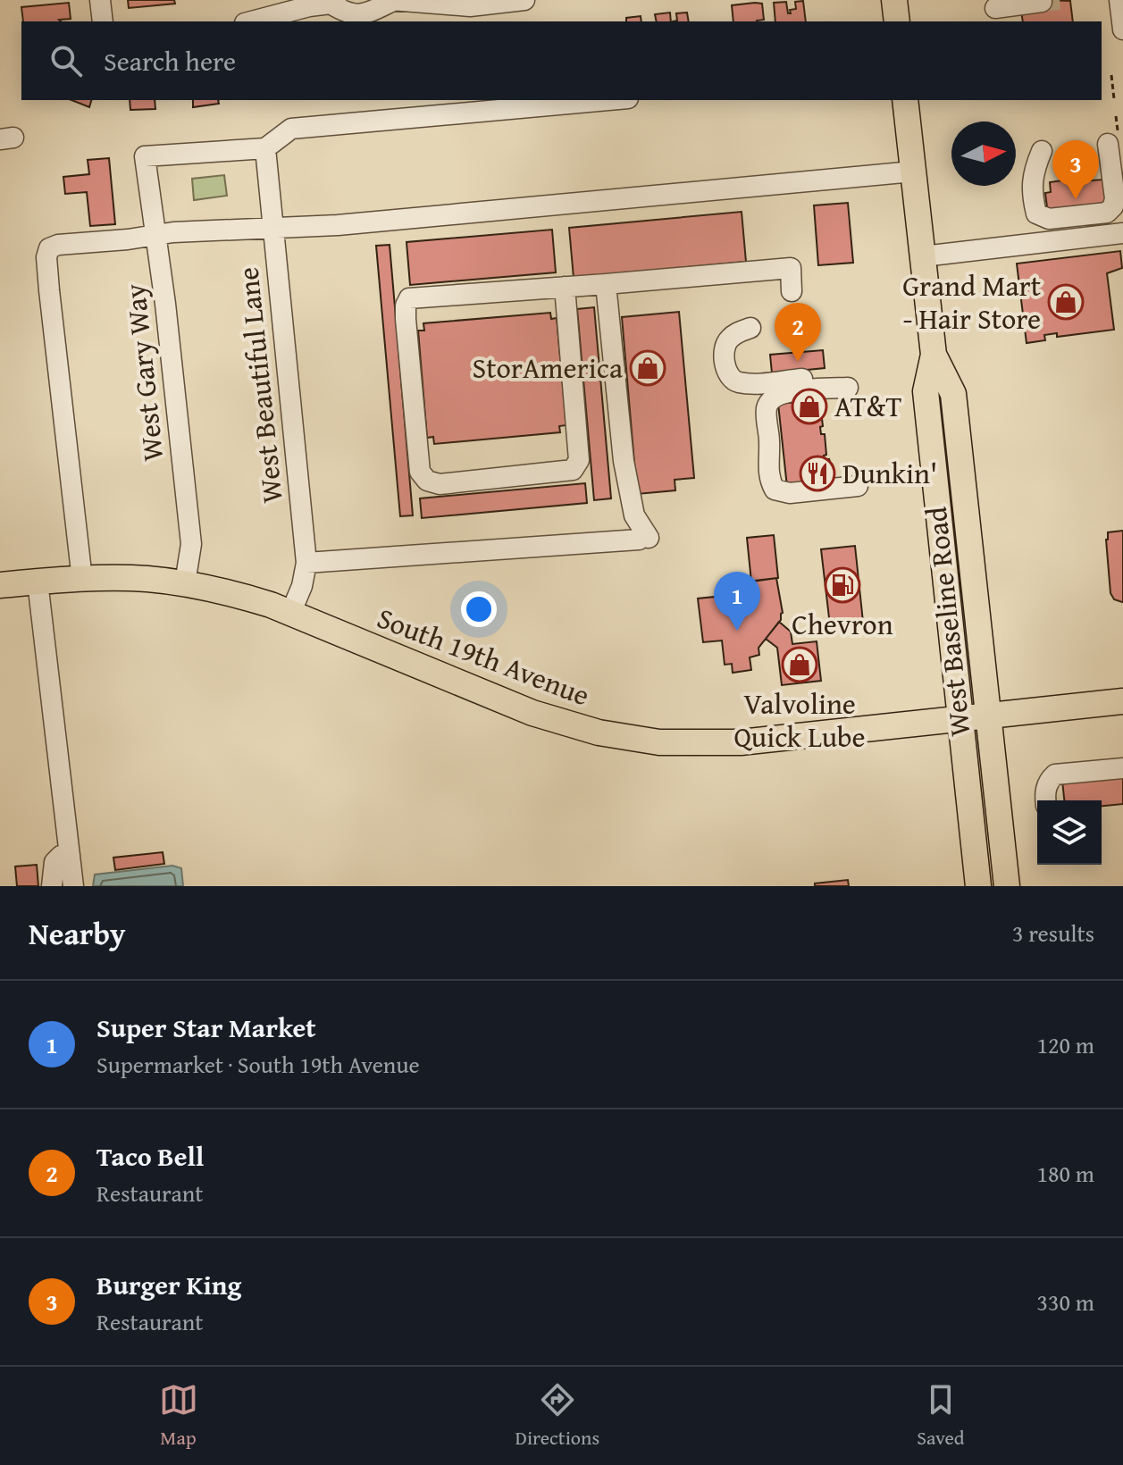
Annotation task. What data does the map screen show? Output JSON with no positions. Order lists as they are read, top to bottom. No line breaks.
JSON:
{"streets":{"main road":["West Baseline Road","South 19th Avenue"],"street":["West Gary Way","West Beautiful Lane"]},"crossings":[["West Gary Way","West Beautiful Lane"],["West Gary Way","South 19th Avenue"],["West Beautiful Lane","South 19th Avenue"],["West Baseline Road","South 19th Avenue"]],"places":{"shop":["Grand Mart - Hair Store","StorAmerica","AT&T","Valvoline Quick Lube"],"restaurant":["Dunkin'"],"fuel station":["Chevron"]},"north":"right","page":{"search":"Search here","pins":["3","2","1"],"heading":["Nearby","3 results"],"list":[{"mark":"1","name":"Super Star Market","note":"Supermarket · South 19th Avenue","value":"120 m"},{"mark":"2","name":"Taco Bell","note":"Restaurant","value":"180 m"},{"mark":"3","name":"Burger King","note":"Restaurant","value":"330 m"}],"nav":["Map","Directions","Saved"]}}
